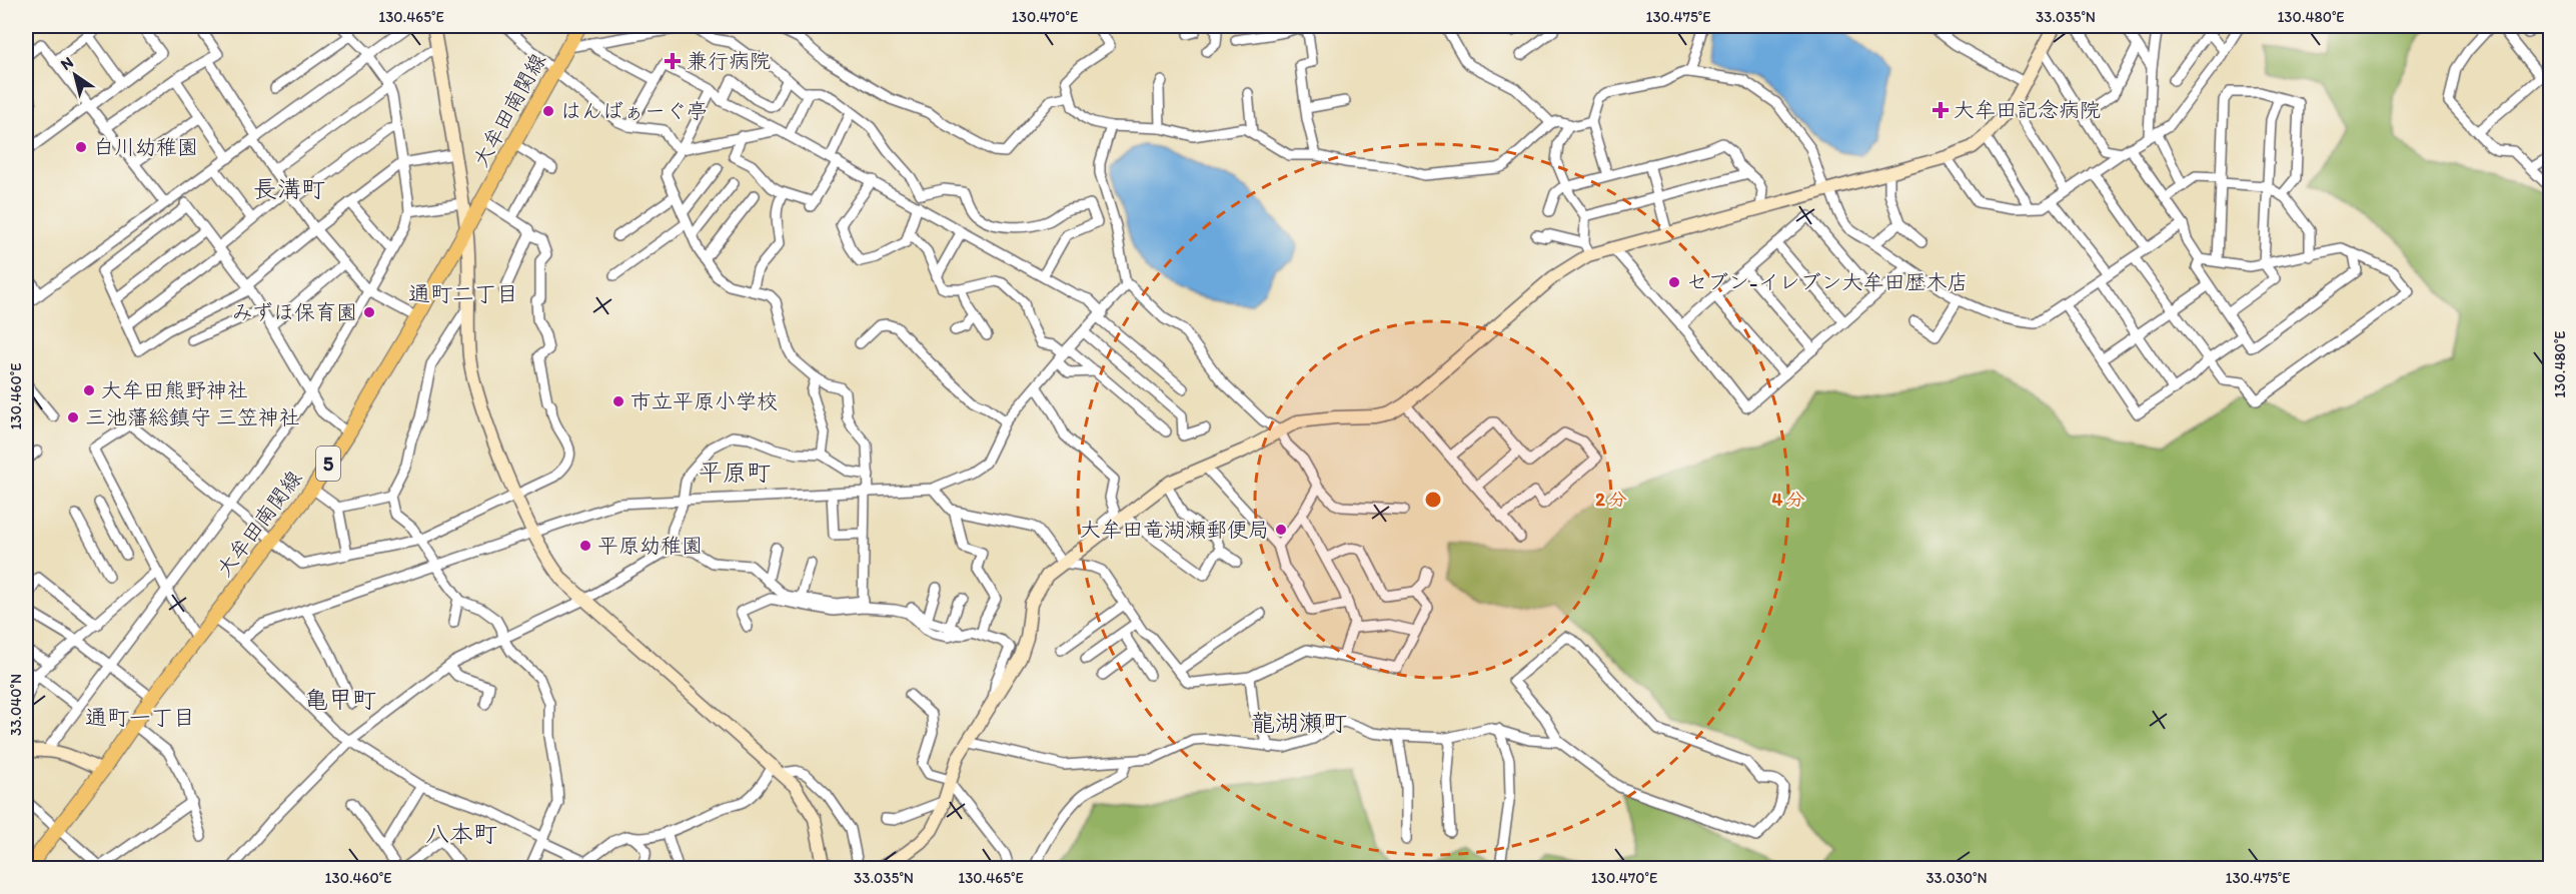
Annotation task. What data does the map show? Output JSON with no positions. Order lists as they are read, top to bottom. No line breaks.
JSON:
{"streets":{"main road":["大牟田南関線","5"]},"districts":["長溝町","通町二丁目","平原町","亀甲町","通町一丁目","龍湖瀬町","八本町"],"places":{"health":["兼行病院","大牟田記念病院"],"other":["はんばぁーぐ亭","白川幼稚園","セブン-イレブン大牟田歴木店","みずほ保育園","大牟田熊野神社","市立平原小学校","三池藩総鎮守 三笠神社","大牟田竜湖瀬郵便局","平原幼稚園"]},"north":"top left","coordinates":["130.465°E","130.470°E","130.475°E","33.035°N","130.480°E","130.460°E","33.040°N","33.030°N"],"rings":["2 分","4 分"]}
